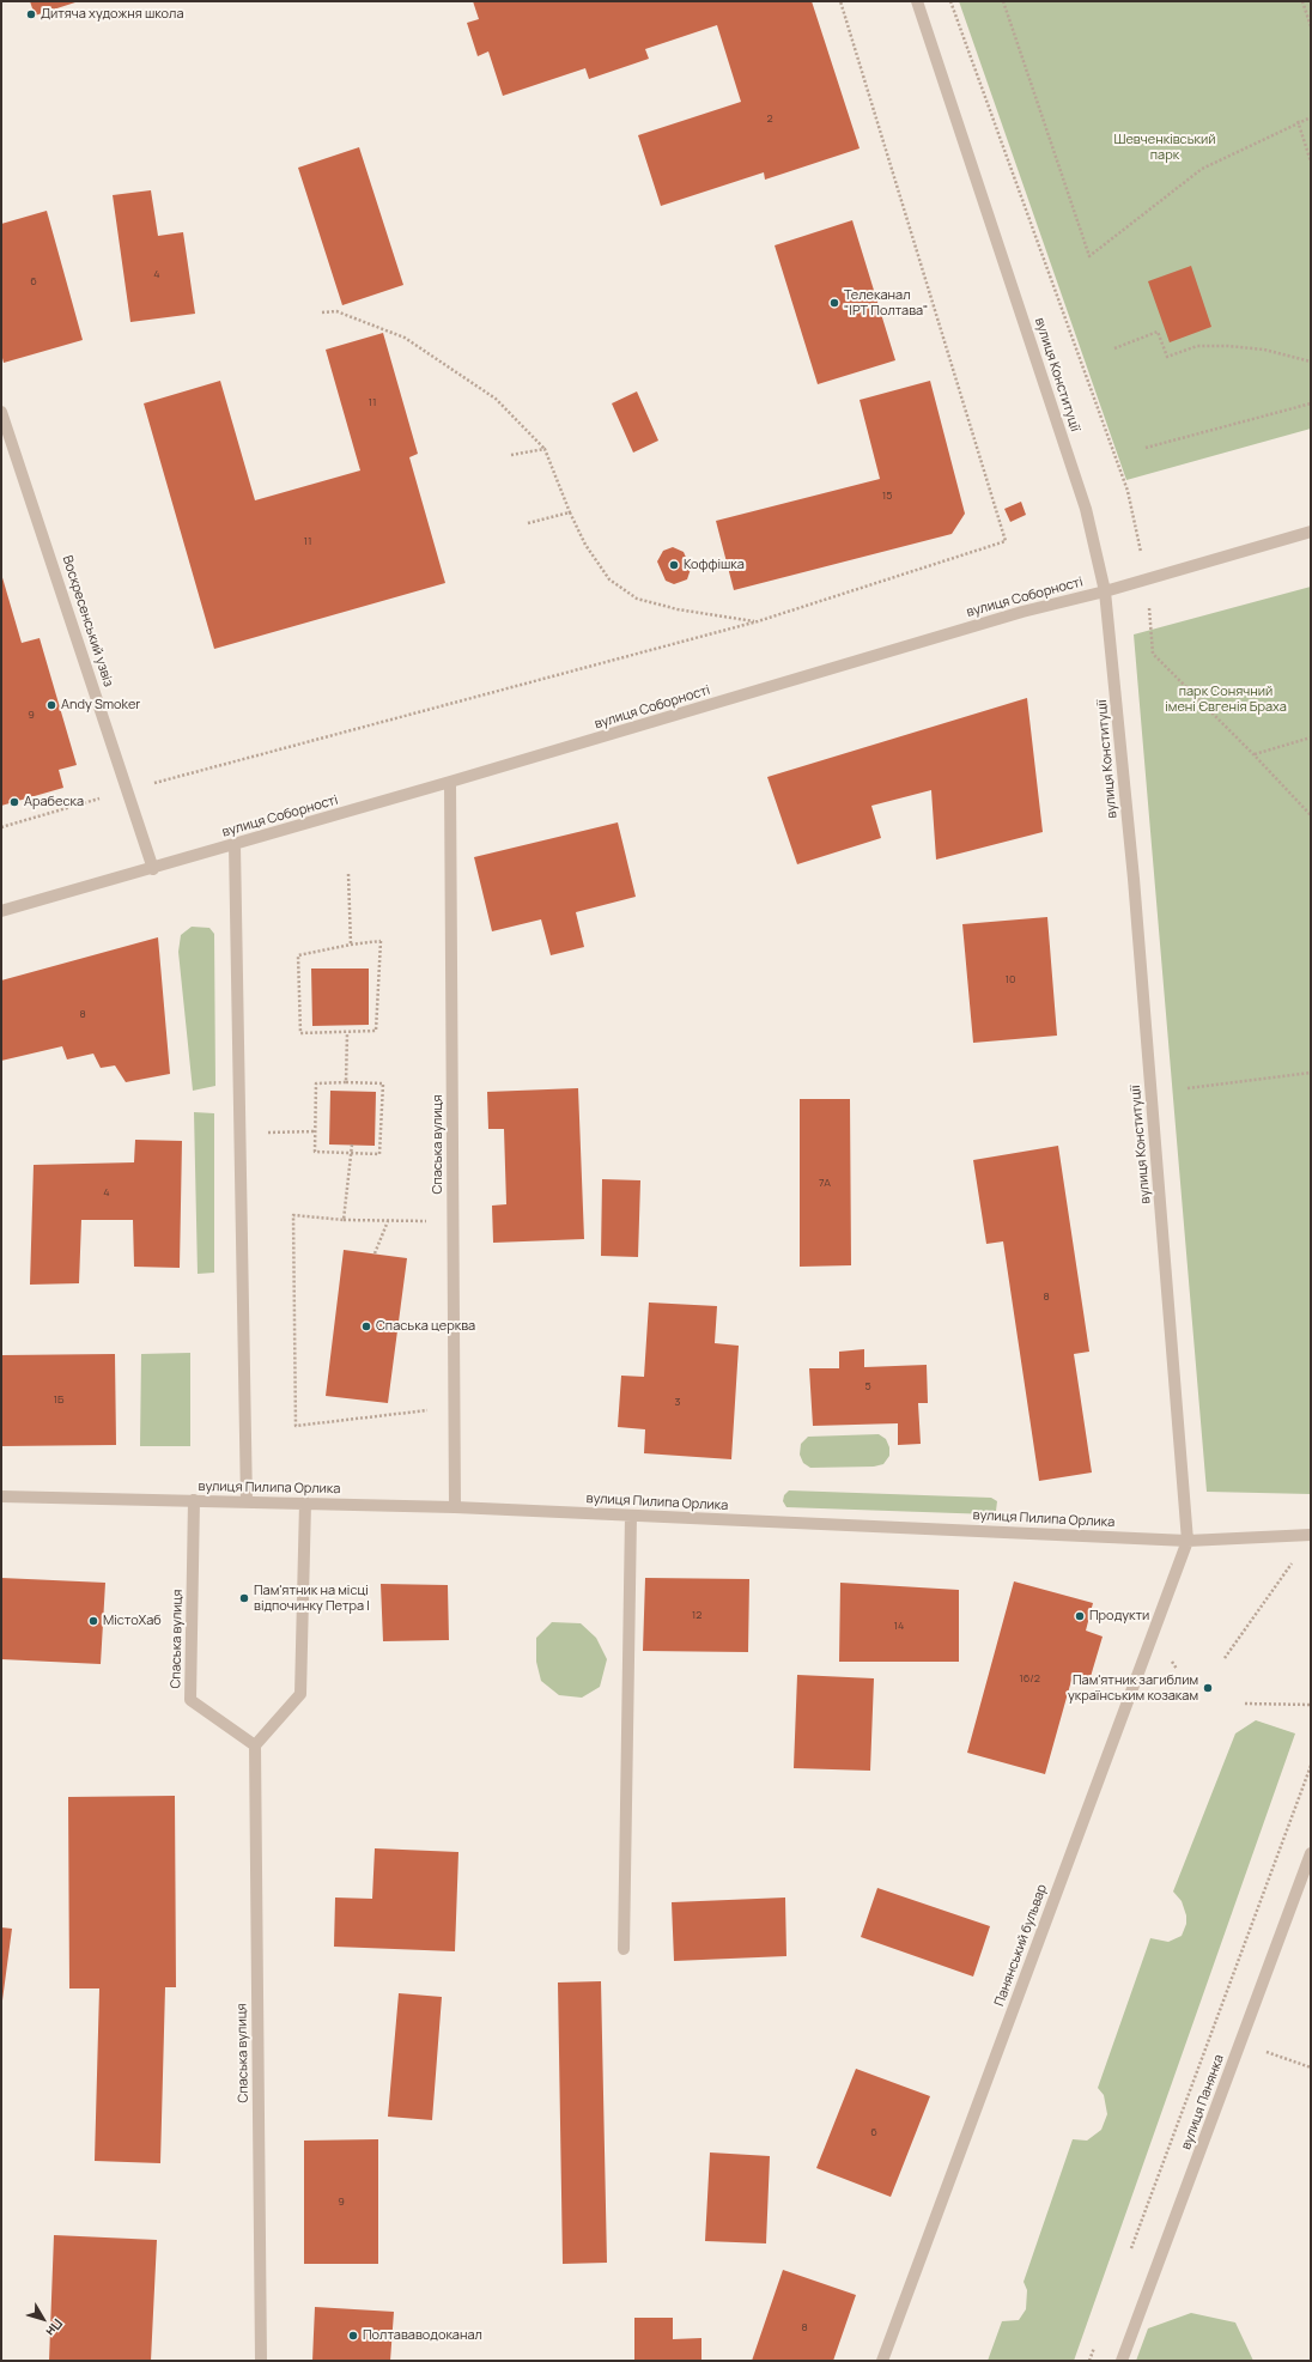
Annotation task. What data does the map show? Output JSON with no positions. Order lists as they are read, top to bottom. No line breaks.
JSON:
{"streets":{"street":["вулиця Конституції","вулиця Соборності","Воскресенський узвіз","Спаська вулиця","вулиця Пилипа Орлика","Панянський бульвар","вулиця Панянка"]},"crossings":[["вулиця Конституції","вулиця Соборності"],["вулиця Конституції","вулиця Пилипа Орлика"],["вулиця Конституції","Панянський бульвар"],["вулиця Соборності","Воскресенський узвіз"],["вулиця Соборності","Спаська вулиця"],["Спаська вулиця","вулиця Пилипа Орлика"],["вулиця Пилипа Орлика","Панянський бульвар"]],"parks":["Шевченківський парк","парк Сонячний імені Євгенія Браха"],"places":["Дитяча художня школа","Телеканал \"ІРТ Полтава\"","Коффішка","Andy Smoker","Арабеска","Спаська церква","Пам'ятник на місці відпочинку Петра I","Продукти","МістоХаб","Пам'ятник загиблим українським козакам","Полтававодоканал"],"house_numbers":["2","4","6","11","15","11","9","10","8","7А","4","8","5","1Б","3","12","14","16/2","6","9","8"],"north":"bottom right"}
